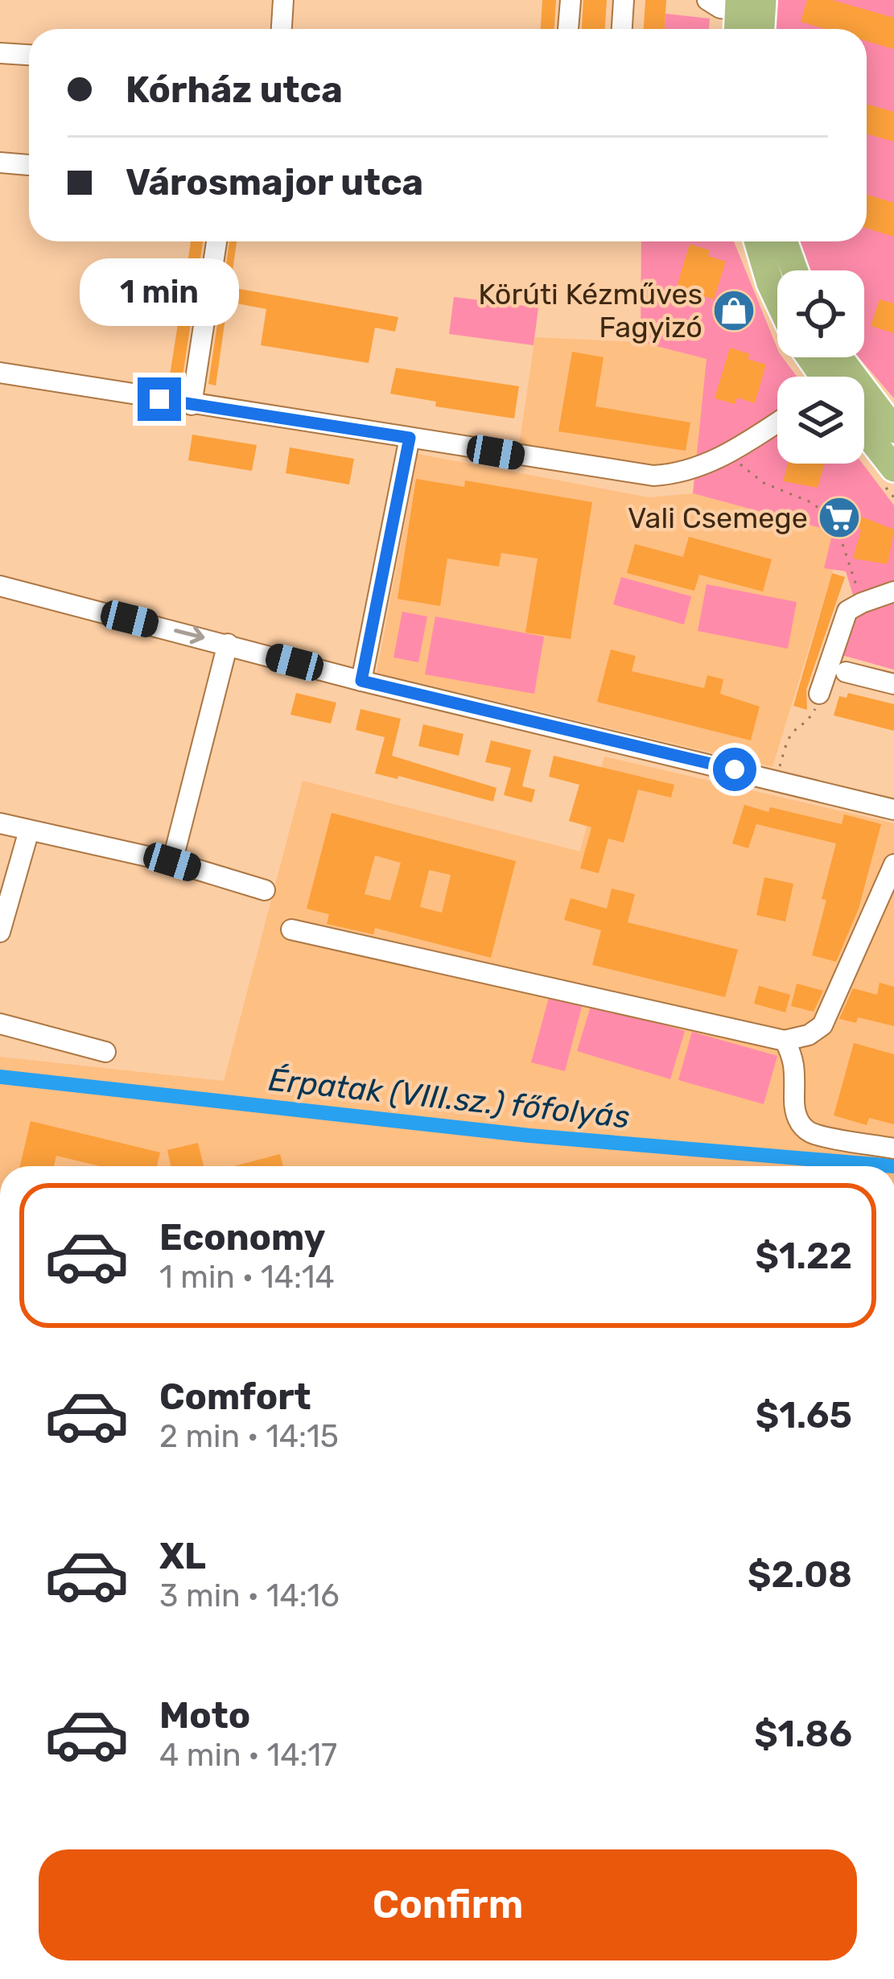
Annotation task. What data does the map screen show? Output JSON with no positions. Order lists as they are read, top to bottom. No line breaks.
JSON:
{"water":["Érpatak (VIII.sz.) főfolyás"],"places":{"shop":["Körúti Kézműves Fagyizó"],"supermarket":["Vali Csemege"]},"page":{"banner":["Kórház utca","Városmajor utca"],"bubble":"1 min","list":[{"name":"Economy","note":"1 min · 14:14","value":"$1.22"},{"name":"Comfort","note":"2 min · 14:15","value":"$1.65"},{"name":"XL","note":"3 min · 14:16","value":"$2.08"},{"name":"Moto","note":"4 min · 14:17","value":"$1.86"}],"buttons":"Confirm"}}
